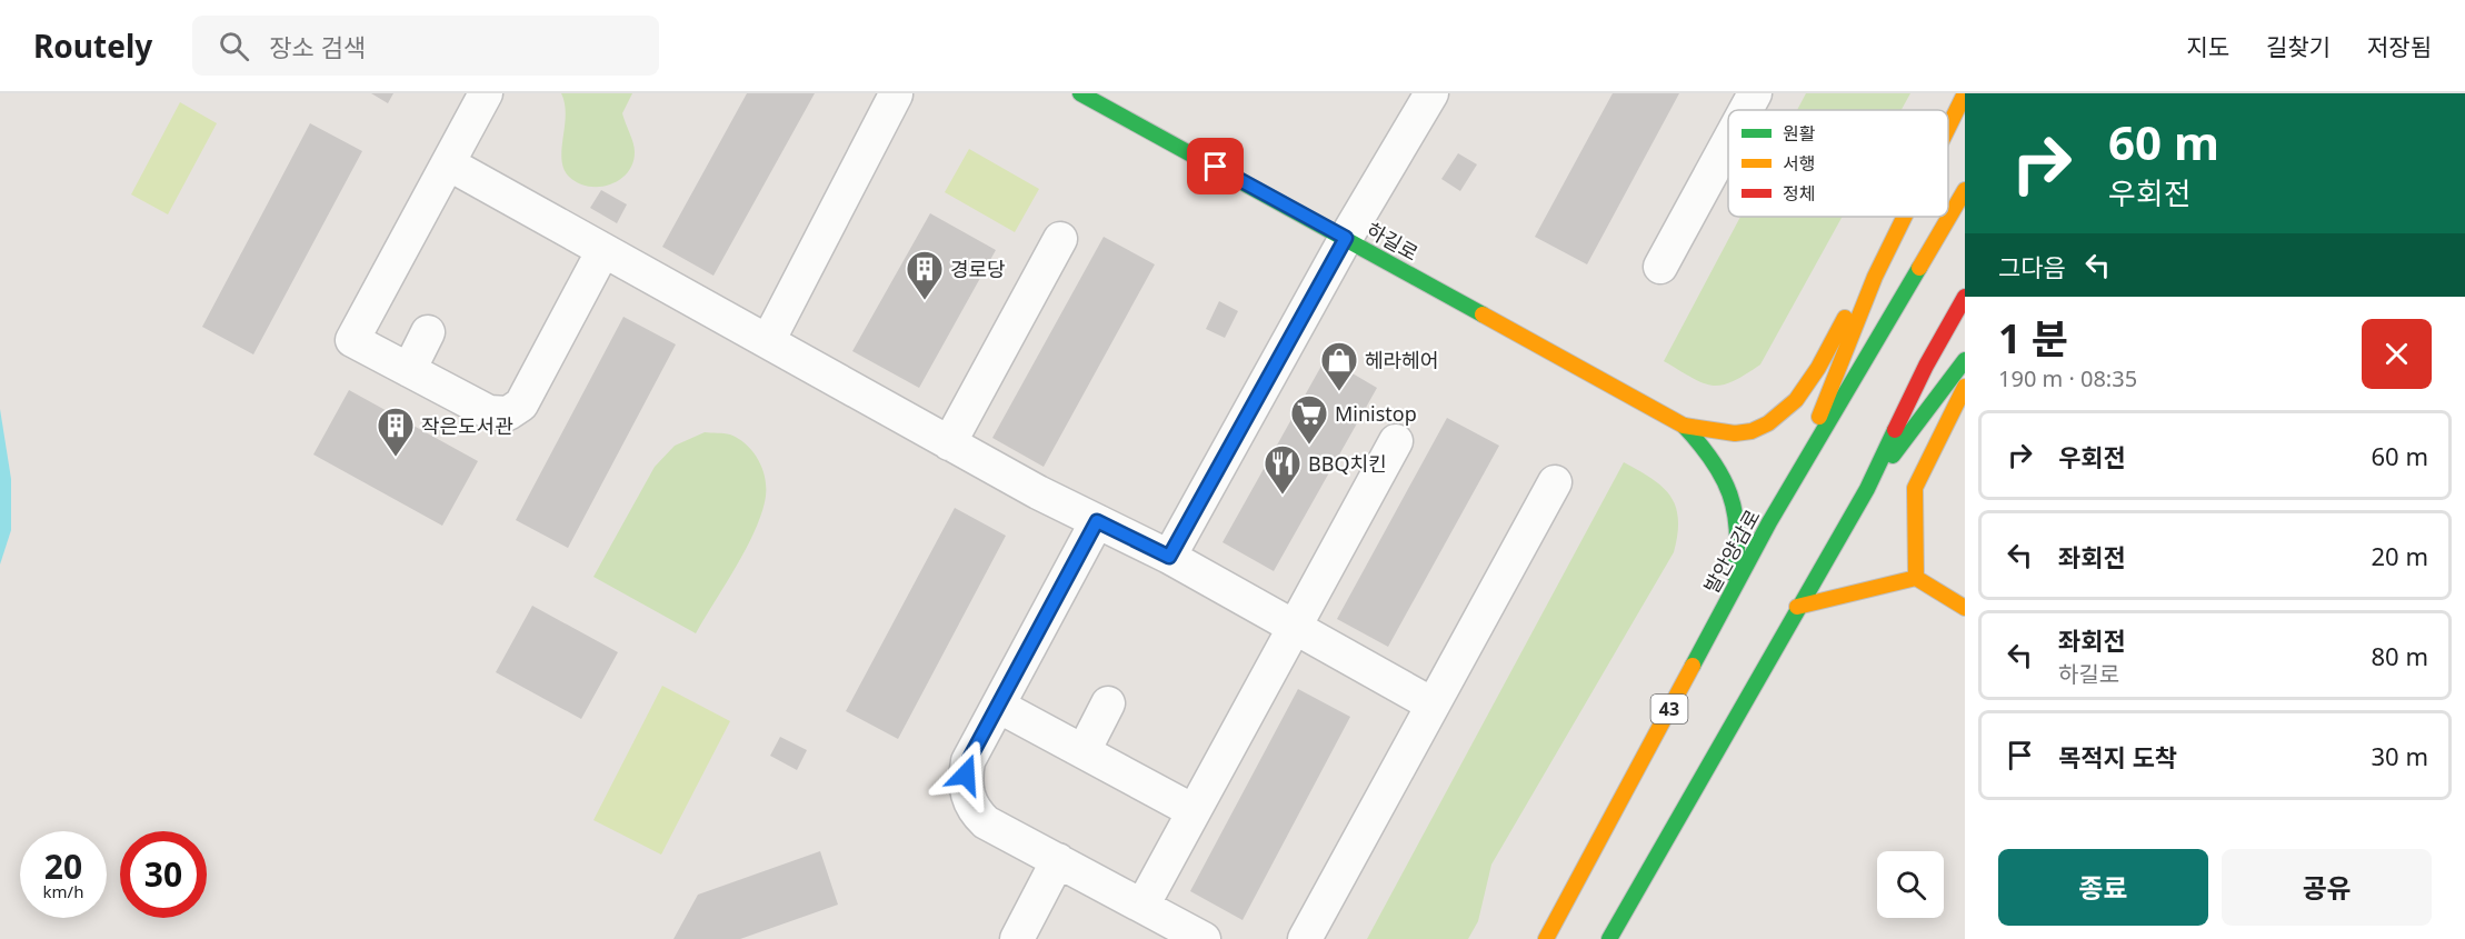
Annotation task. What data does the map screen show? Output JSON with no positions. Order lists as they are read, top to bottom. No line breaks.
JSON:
{"streets":{"main road":["하길로","발안양감로","43"]},"crossings":[["발안양감로","43"]],"places":{"building":["경로당","작은도서관"],"shop":["헤라헤어"],"supermarket":["Ministop"],"restaurant":["BBQ치킨"]},"legend":["원활","서행","정체"],"page":{"header":"Routely","search":"장소 검색","nav":["지도","길찾기","저장됨"],"turn":["60 m","우회전"],"then":"그다음","heading":["1 분","190 m · 08:35"],"list":[{"name":"우회전","value":"60 m"},{"name":"좌회전","value":"20 m"},{"name":"좌회전","note":"하길로","value":"80 m"},{"name":"목적지 도착","value":"30 m"}],"speed":"20 km/h","limit":"30","buttons":["종료","공유"]}}
